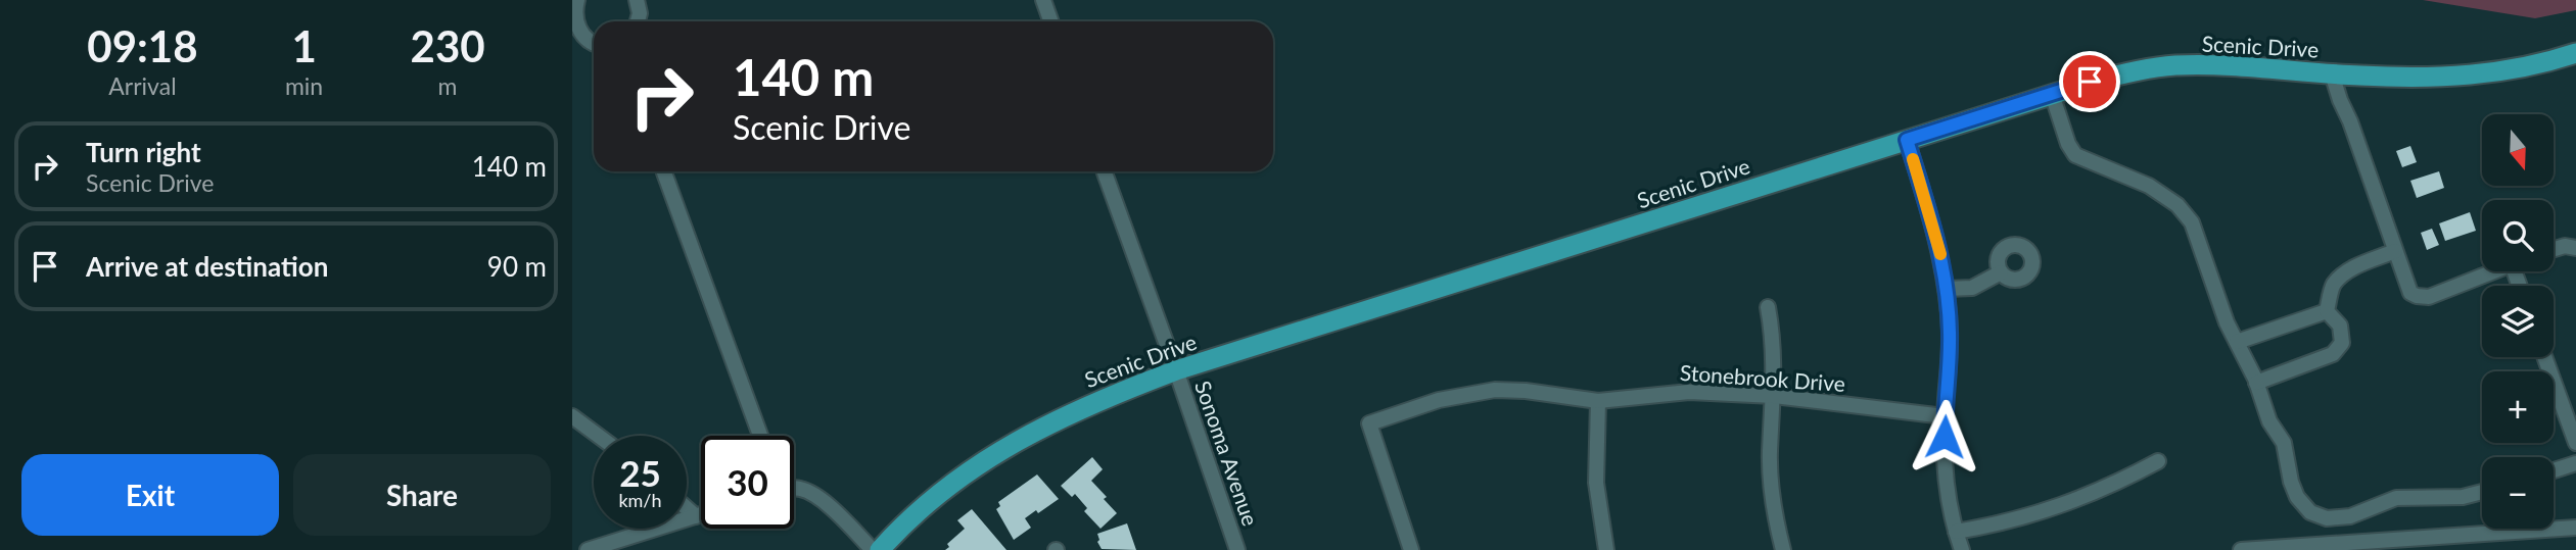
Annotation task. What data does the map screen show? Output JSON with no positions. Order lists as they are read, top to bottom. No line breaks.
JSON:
{"streets":{"main road":["Scenic Drive"],"street":["Stonebrook Drive","Sonoma Avenue"]},"crossings":[["Scenic Drive","Sonoma Avenue"]],"north":"bottom","page":{"eta":["09:18","Arrival","1","min","230","m"],"turn":["140 m","Scenic Drive"],"map_buttons":["+","−"],"list":[{"name":"Turn right","note":"Scenic Drive","value":"140 m"},{"name":"Arrive at destination","value":"90 m"}],"speed":"25 km/h","limit":"30","buttons":["Exit","Share"]}}
